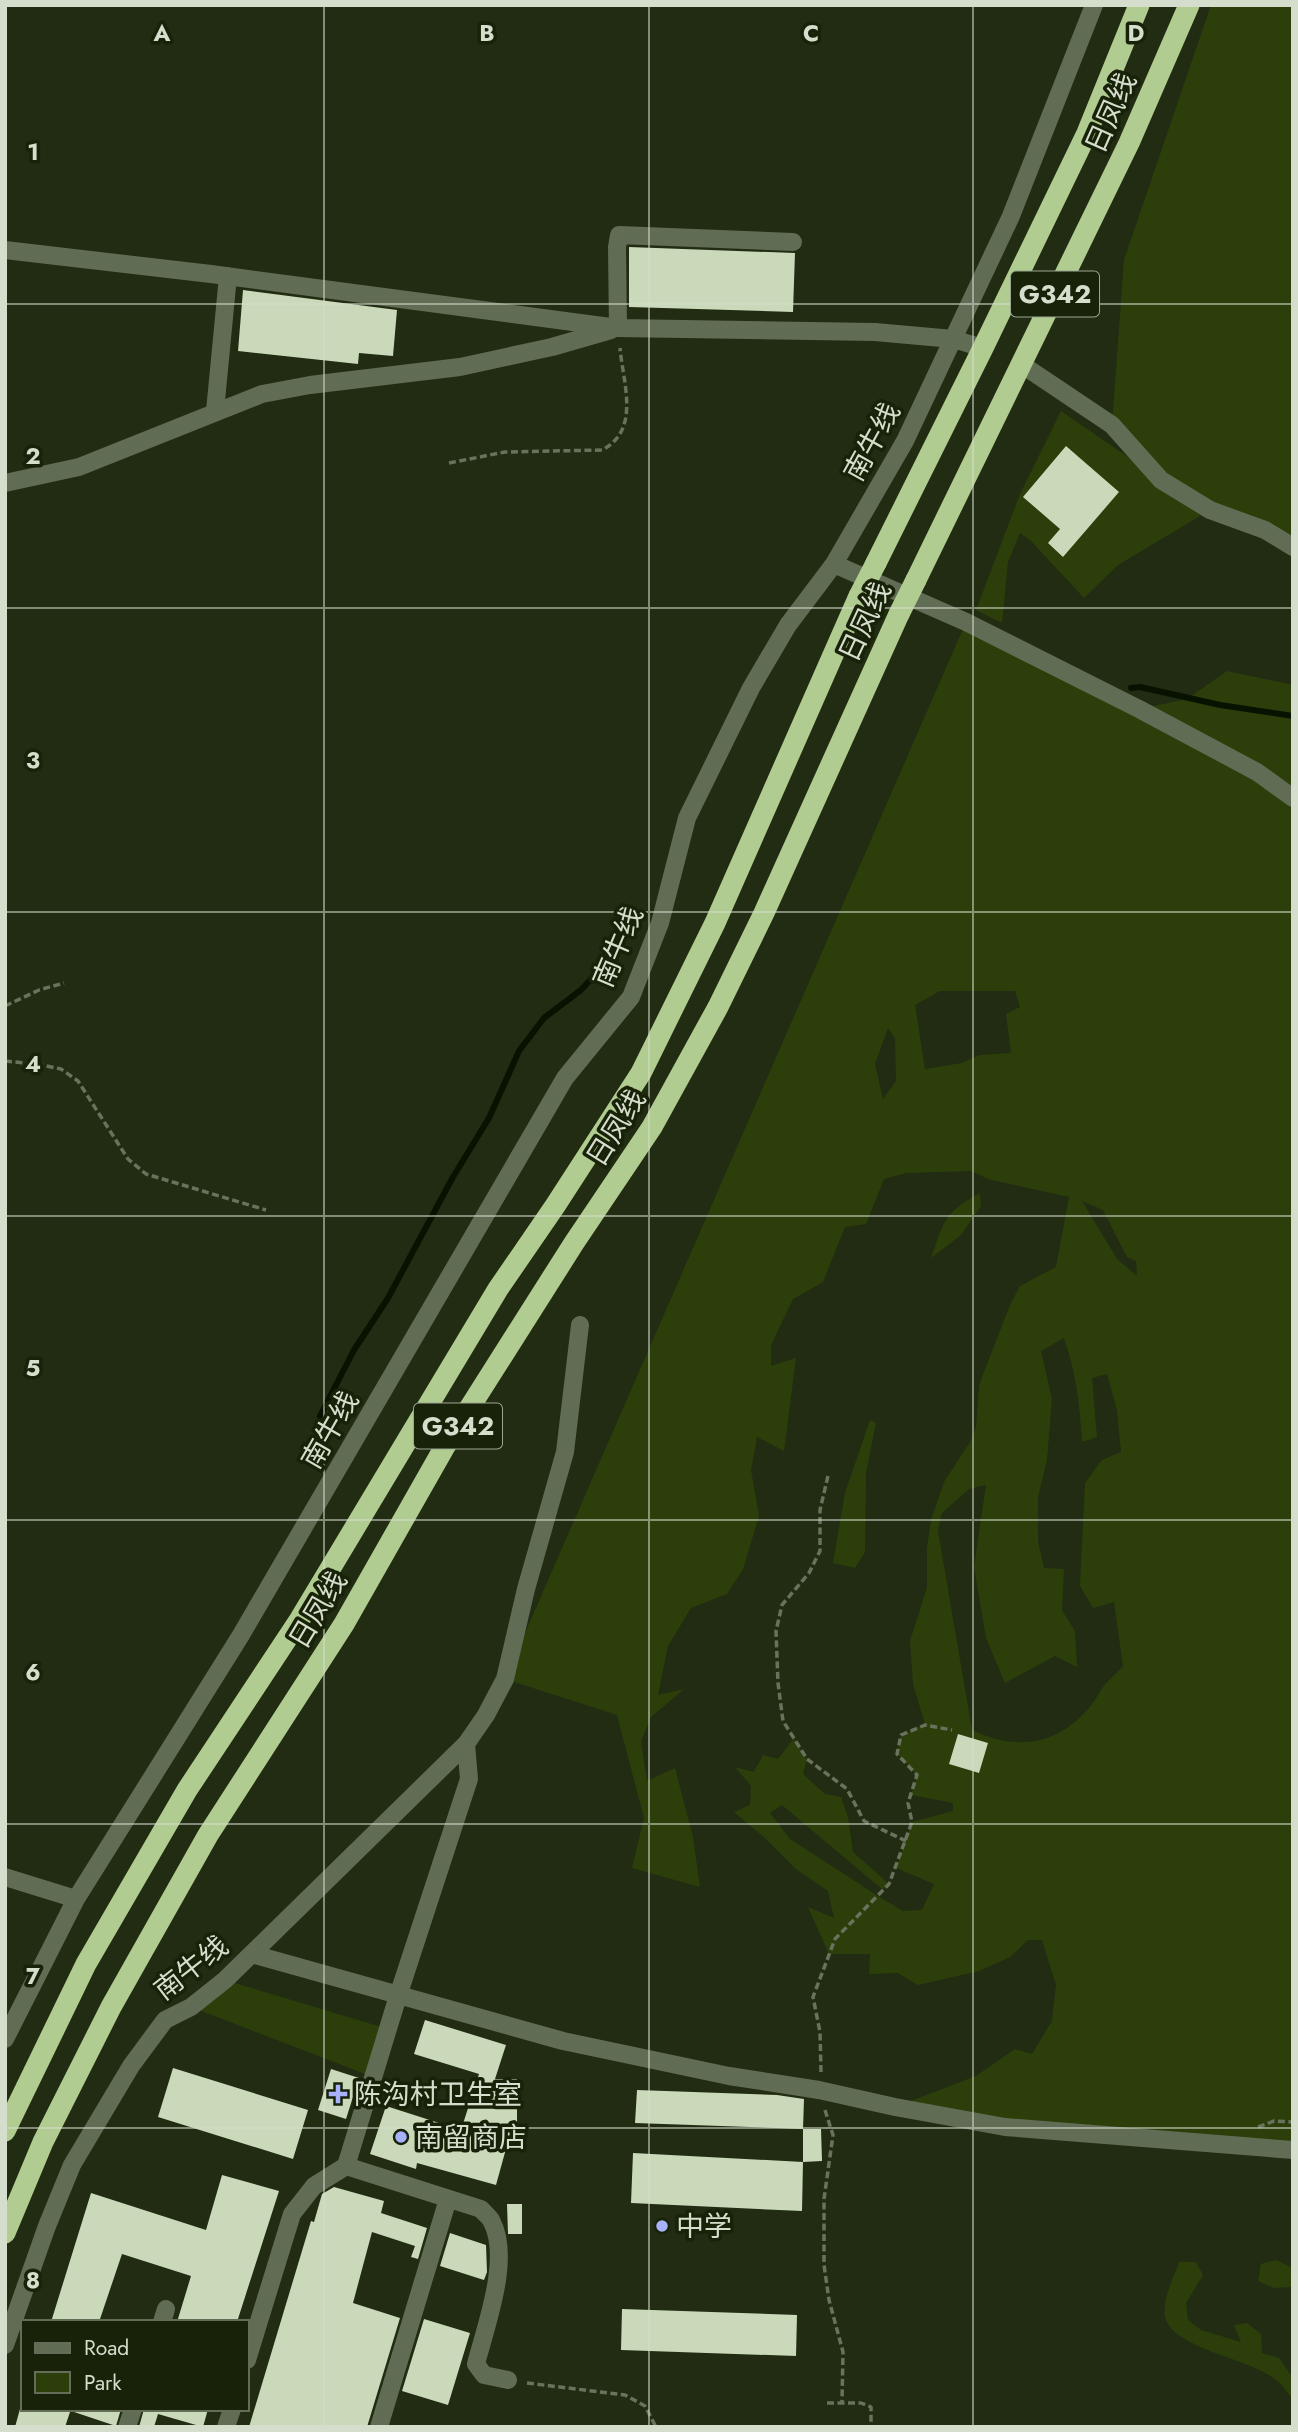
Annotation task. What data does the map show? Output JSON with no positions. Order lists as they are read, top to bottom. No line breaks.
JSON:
{"streets":{"highway":["日凤线","G342"],"street":["南牛线"]},"places":{"health":["陈沟村卫生室"],"other":["南留商店","中学"]},"legend":["Road","Park"],"grid":{"columns":["A","B","C","D"],"rows":["1","2","3","4","5","6","7","8"]}}
